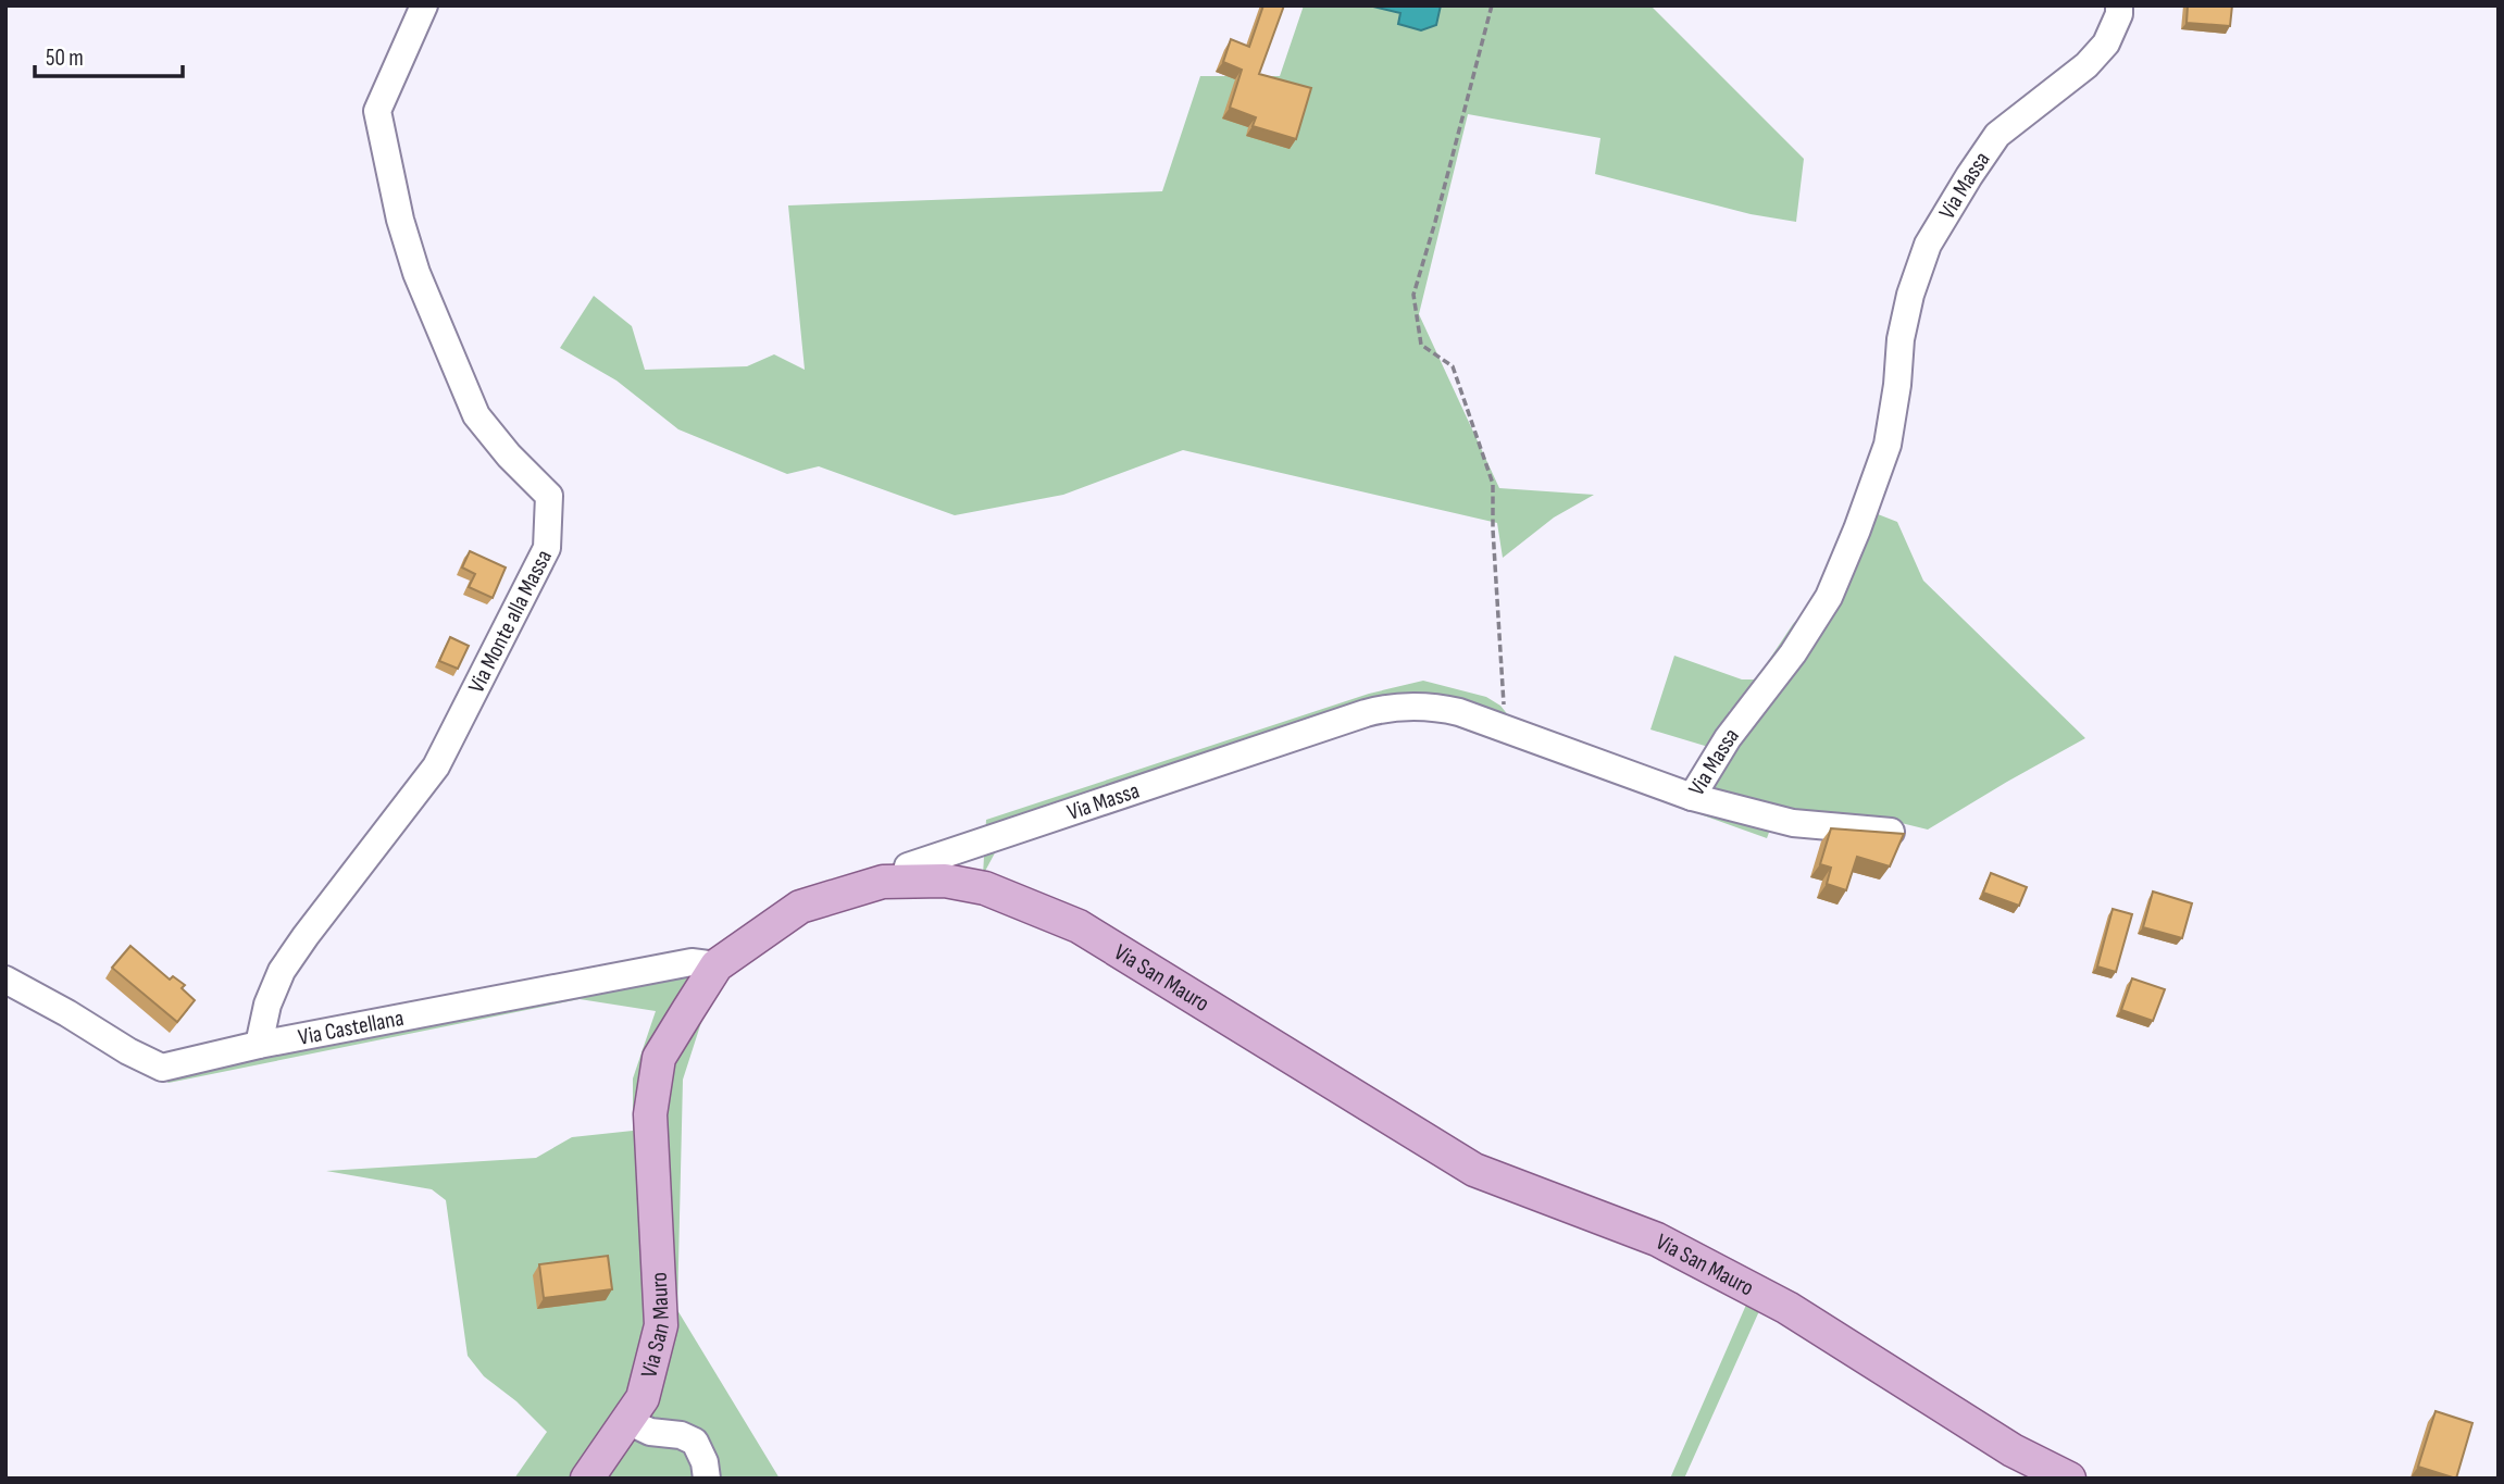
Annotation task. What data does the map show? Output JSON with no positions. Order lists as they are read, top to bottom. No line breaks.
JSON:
{"streets":{"main road":["Via San Mauro"],"street":["Via Massa","Via Monte alla Massa","Via Castellana"]},"crossings":[["Via Massa","Via San Mauro"],["Via Monte alla Massa","Via Castellana"],["Via San Mauro","Via Castellana"]],"scale_bar":"50 m"}
